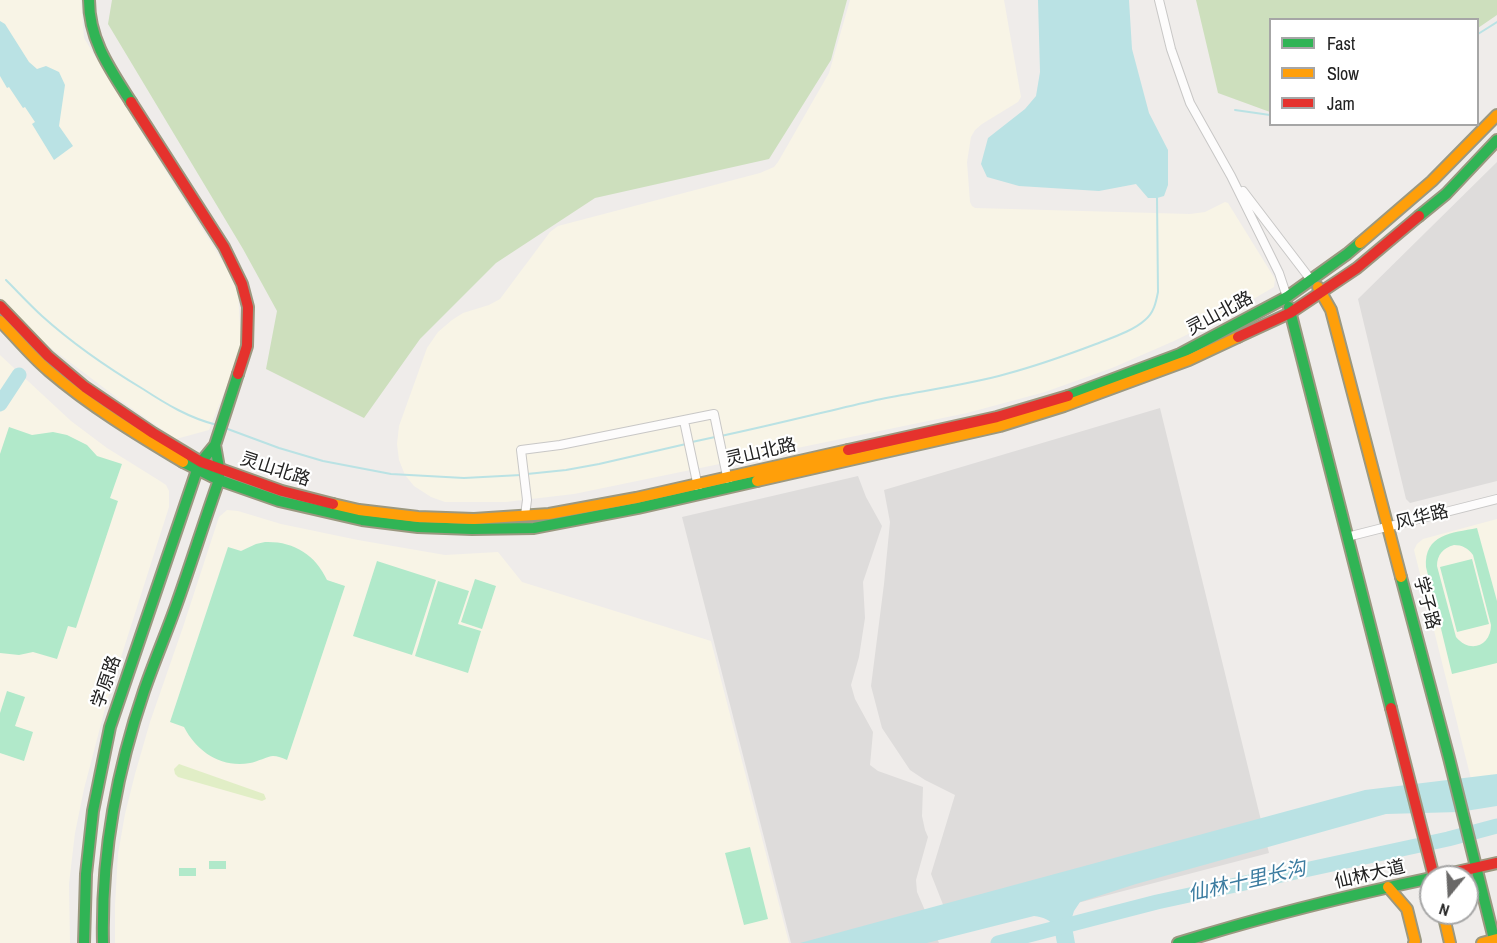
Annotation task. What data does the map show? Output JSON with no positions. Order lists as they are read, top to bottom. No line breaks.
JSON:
{"streets":{"main road":["灵山北路","学子路","学原路","仙林大道"],"street":["风华路"]},"crossings":[["灵山北路","学子路"],["灵山北路","学原路"],["风华路","学子路"]],"water":["仙林十里长沟"],"legend":["Fast","Slow","Jam"],"north":"bottom"}
